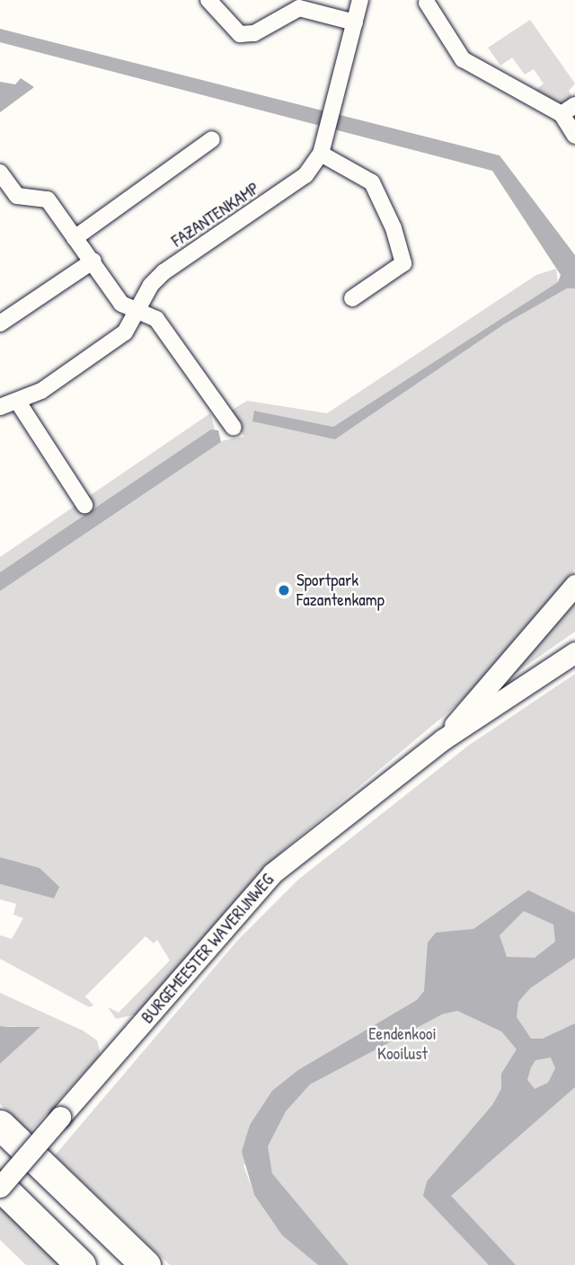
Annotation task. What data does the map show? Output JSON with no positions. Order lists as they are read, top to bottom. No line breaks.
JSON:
{"streets":{"street":["FAZANTENKAMP","BURGEMEESTER WAVERIJNWEG"]},"parks":["Eendenkooi Kooilust"],"places":["Sportpark Fazantenkamp"]}
